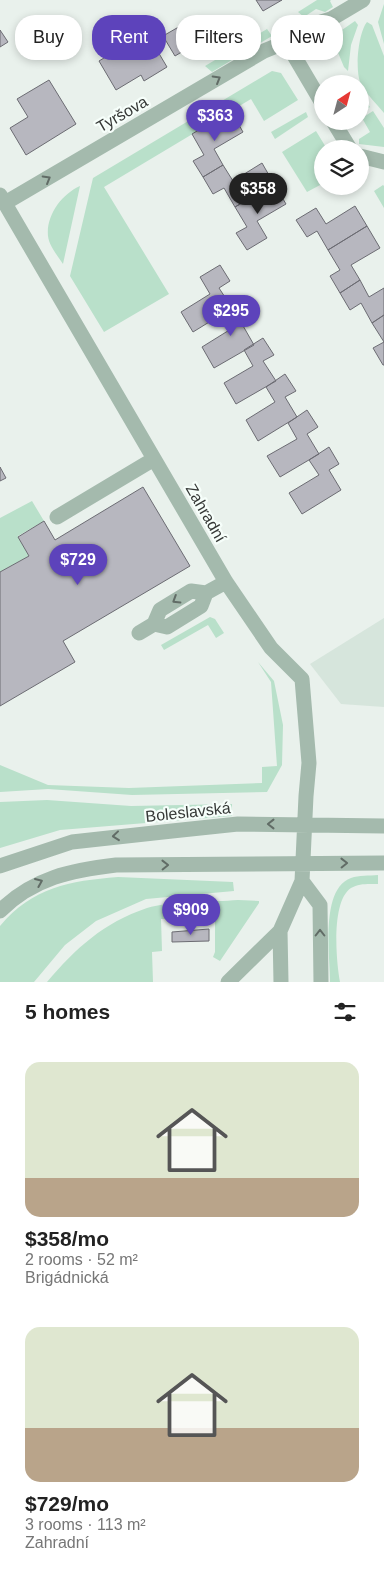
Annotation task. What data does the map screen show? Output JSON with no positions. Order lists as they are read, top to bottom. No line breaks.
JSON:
{"streets":{"street":["Tyršova","Zahradní","Boleslavská"]},"crossings":[["Tyršova","Zahradní"],["Zahradní","Boleslavská"]],"one_way":["Tyršova"],"north":"top right","page":{"chip":["Buy","Rent","Filters","New"],"price":["$363","$358","$295","$729","$909"],"heading":"5 homes","list":[{"name":"$358/mo","note":"2 rooms · 52 m² · Brigádnická"},{"name":"$729/mo","note":"3 rooms · 113 m² · Zahradní"}]}}
